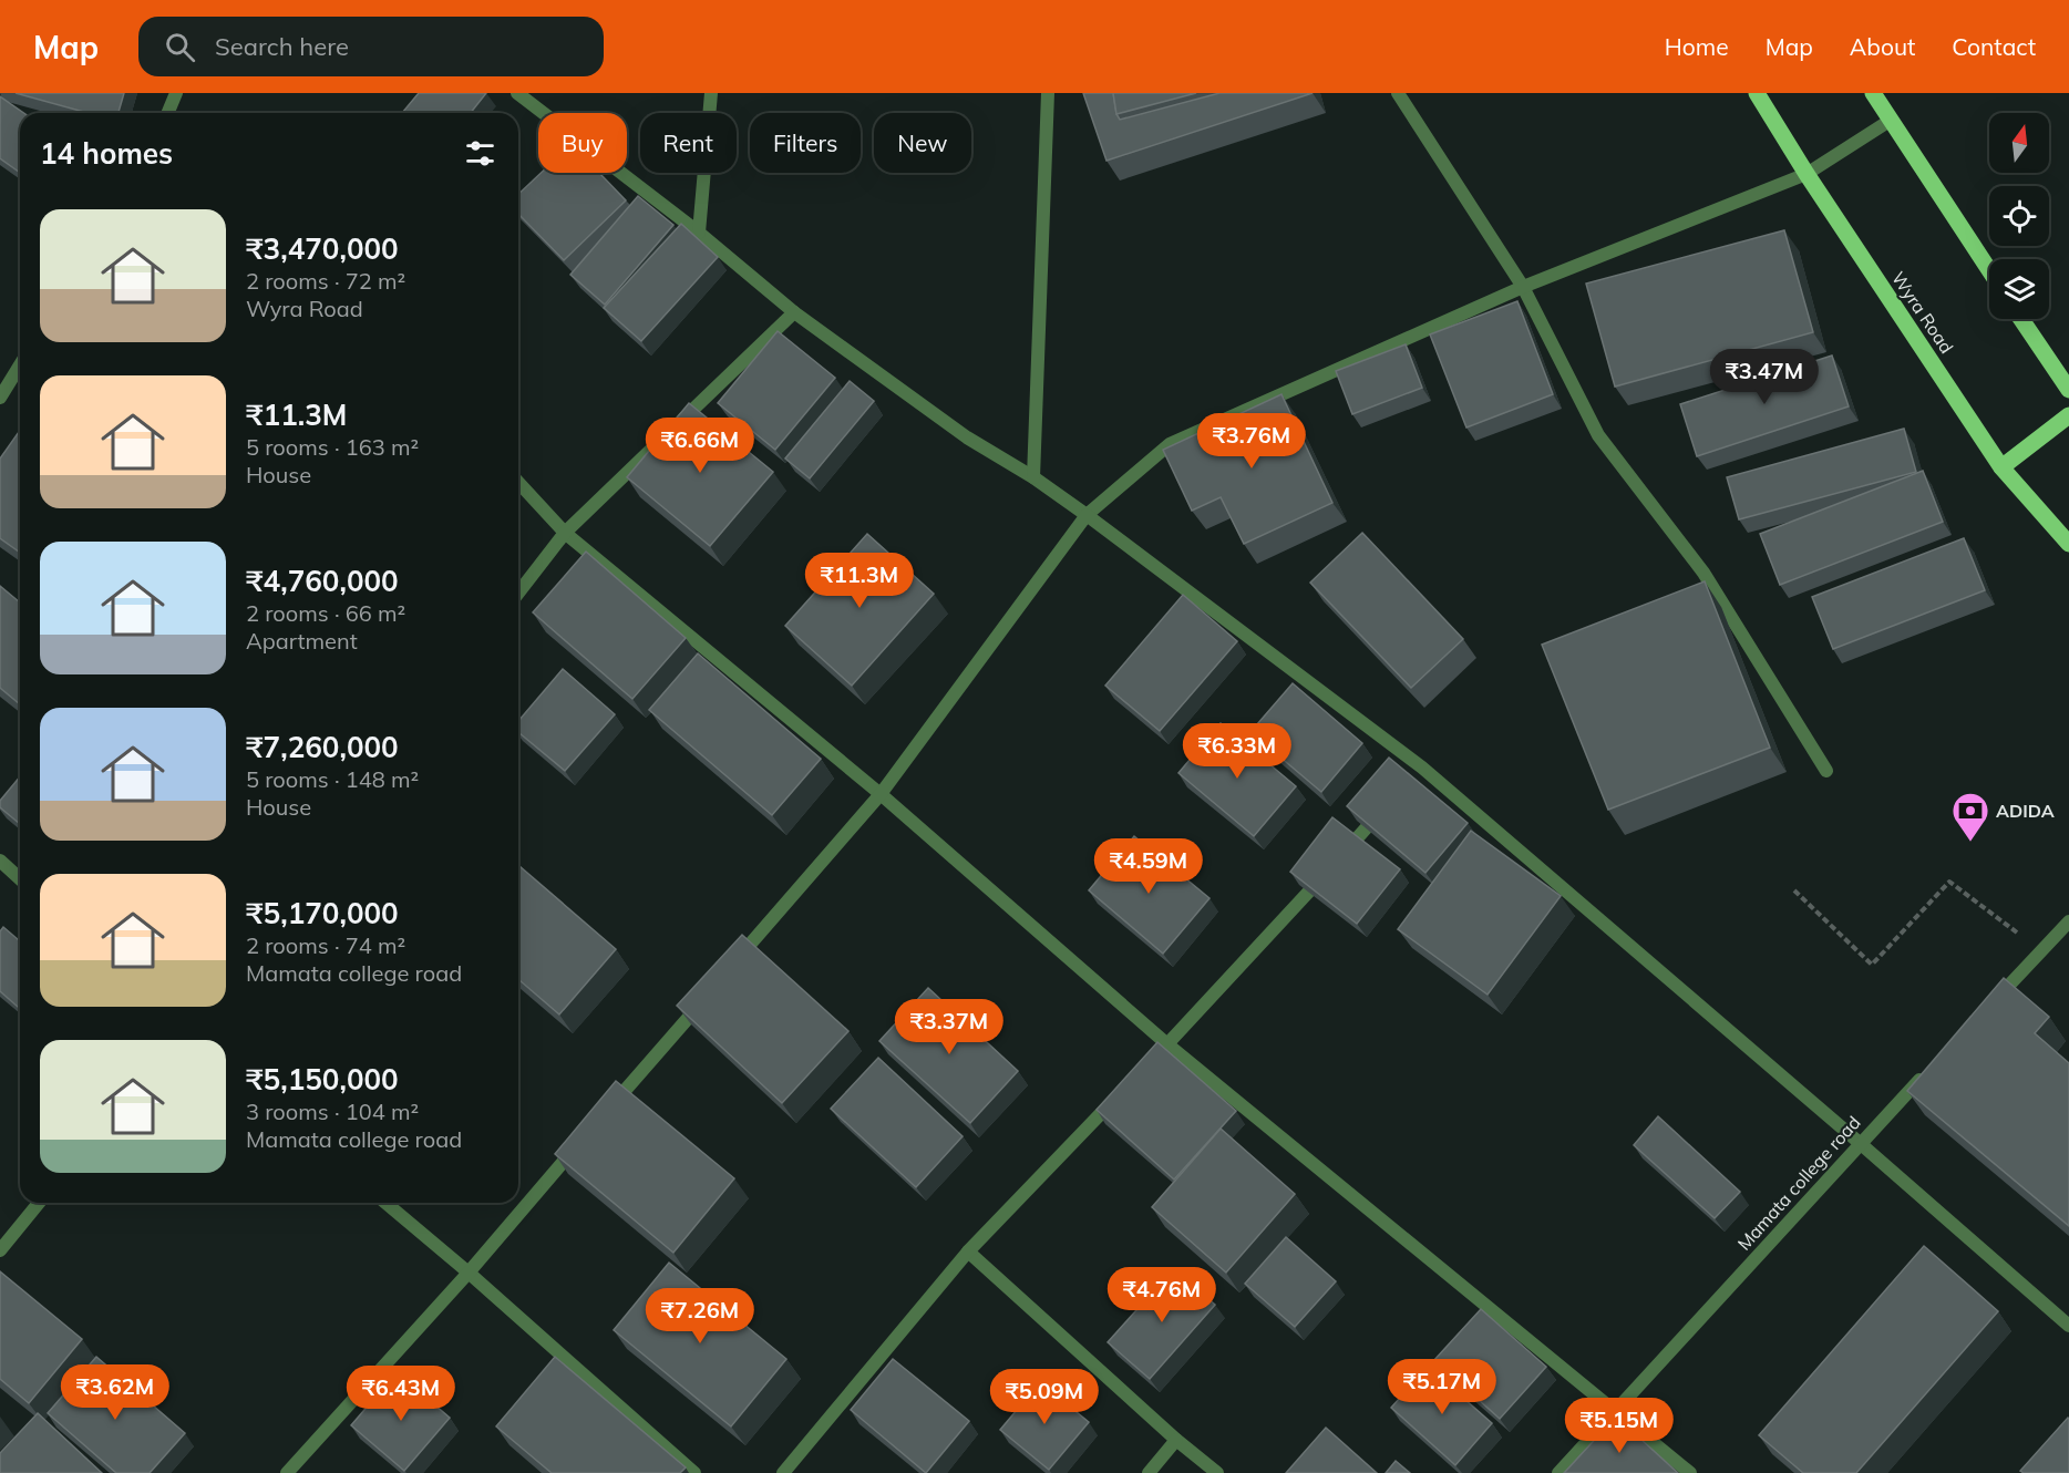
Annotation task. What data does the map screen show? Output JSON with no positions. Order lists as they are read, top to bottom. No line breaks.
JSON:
{"streets":{"main road":["Wyra Road"],"street":["Mamata college road"]},"places":{"bank":["ADIDA"]},"north":"top","page":{"header":"Map","search":"Search here","nav":["Home","Map","About","Contact"],"chip":["Buy","Rent","Filters","New"],"heading":"14 homes","list":[{"name":"₹3,470,000","note":"2 rooms · 72 m² · Wyra Road"},{"name":"₹11.3M","note":"5 rooms · 163 m² · House"},{"name":"₹4,760,000","note":"2 rooms · 66 m² · Apartment"},{"name":"₹7,260,000","note":"5 rooms · 148 m² · House"},{"name":"₹5,170,000","note":"2 rooms · 74 m² · Mamata college road"},{"name":"₹5,150,000","note":"3 rooms · 104 m² · Mamata college road"}],"price":["₹3.47M","₹3.76M","₹6.66M","₹11.3M","₹6.33M","₹4.59M","₹3.37M","₹4.76M","₹7.26M","₹5.17M","₹3.62M","₹6.43M","₹5.09M","₹5.15M"]}}
